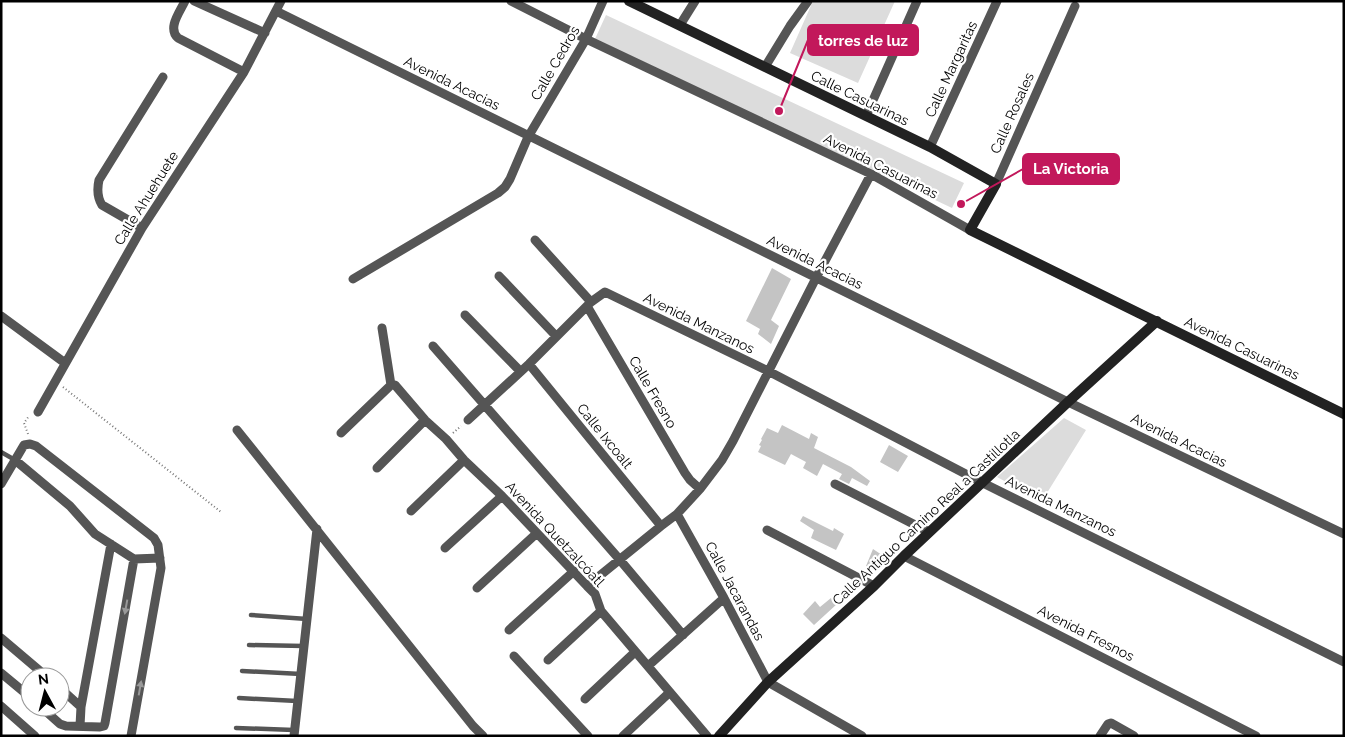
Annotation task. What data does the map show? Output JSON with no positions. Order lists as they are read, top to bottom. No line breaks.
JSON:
{"streets":{"street":["Calle Cedros","Calle Margaritas","Avenida Acacias","Calle Casuarinas","Calle Rosales","Avenida Casuarinas","Calle Ahuehuete","Avenida Manzanos","Calle Fresno","Calle Ixcoalt","Calle Antiguo Camino Real a Castillotla","Avenida Quetzalcóatl","Calle Jacarandas","Avenida Fresnos"]},"crossings":[["Calle Cedros","Avenida Acacias"],["Calle Cedros","Avenida Casuarinas"],["Calle Margaritas","Calle Casuarinas"],["Avenida Acacias","Calle Ahuehuete"],["Avenida Acacias","Calle Antiguo Camino Real a Castillotla"],["Calle Casuarinas","Calle Rosales"],["Calle Rosales","Avenida Casuarinas"],["Avenida Casuarinas","Calle Antiguo Camino Real a Castillotla"],["Avenida Manzanos","Calle Fresno"],["Avenida Manzanos","Calle Antiguo Camino Real a Castillotla"],["Calle Antiguo Camino Real a Castillotla","Calle Jacarandas"],["Calle Antiguo Camino Real a Castillotla","Avenida Fresnos"]],"places":["torres de luz","La Victoria"],"north":"top"}
